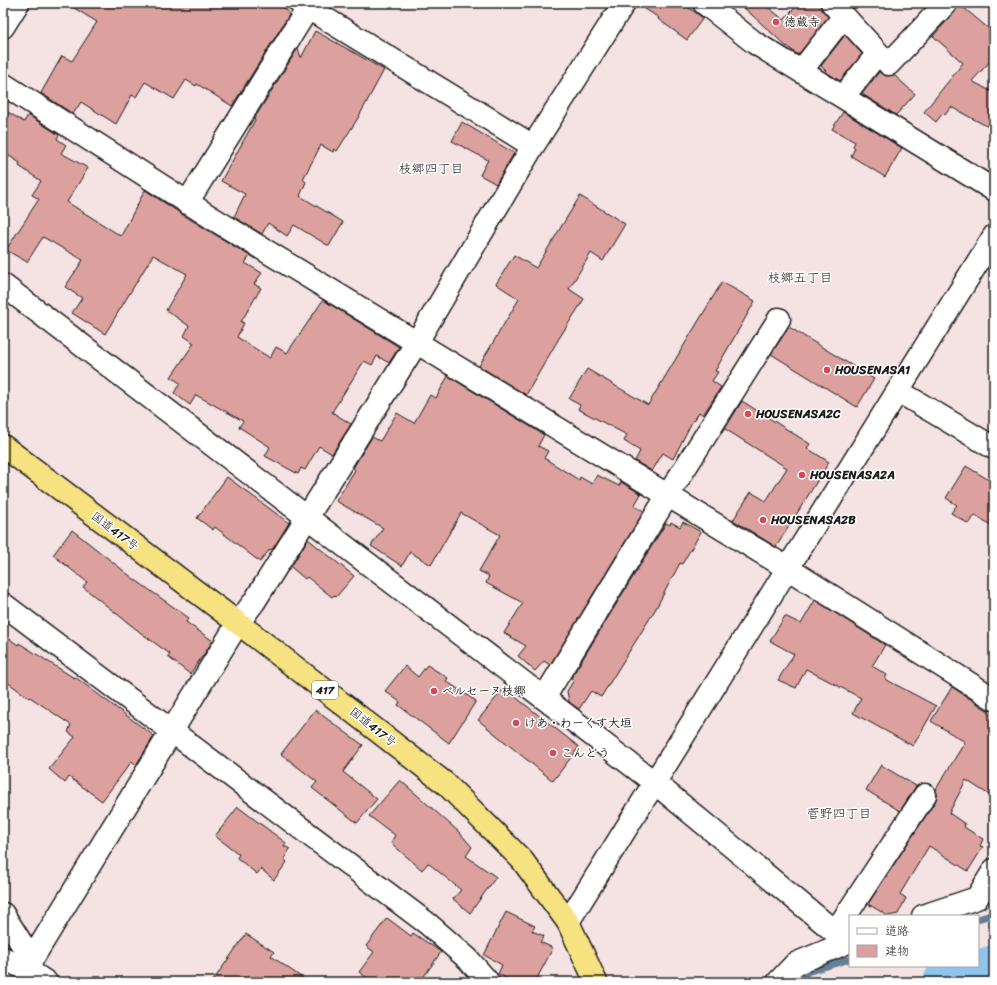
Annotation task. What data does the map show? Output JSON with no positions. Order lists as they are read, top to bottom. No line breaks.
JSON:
{"streets":{"highway":["国道417号","417"]},"districts":["枝郷四丁目","枝郷五丁目","菅野四丁目"],"places":["徳蔵寺","HOUSENASA1","HOUSENASA2C","HOUSENASA2A","HOUSENASA2B","ベルセーヌ枝郷","けあ・わーくす大垣","こんどう"],"legend":["道路","建物"]}
